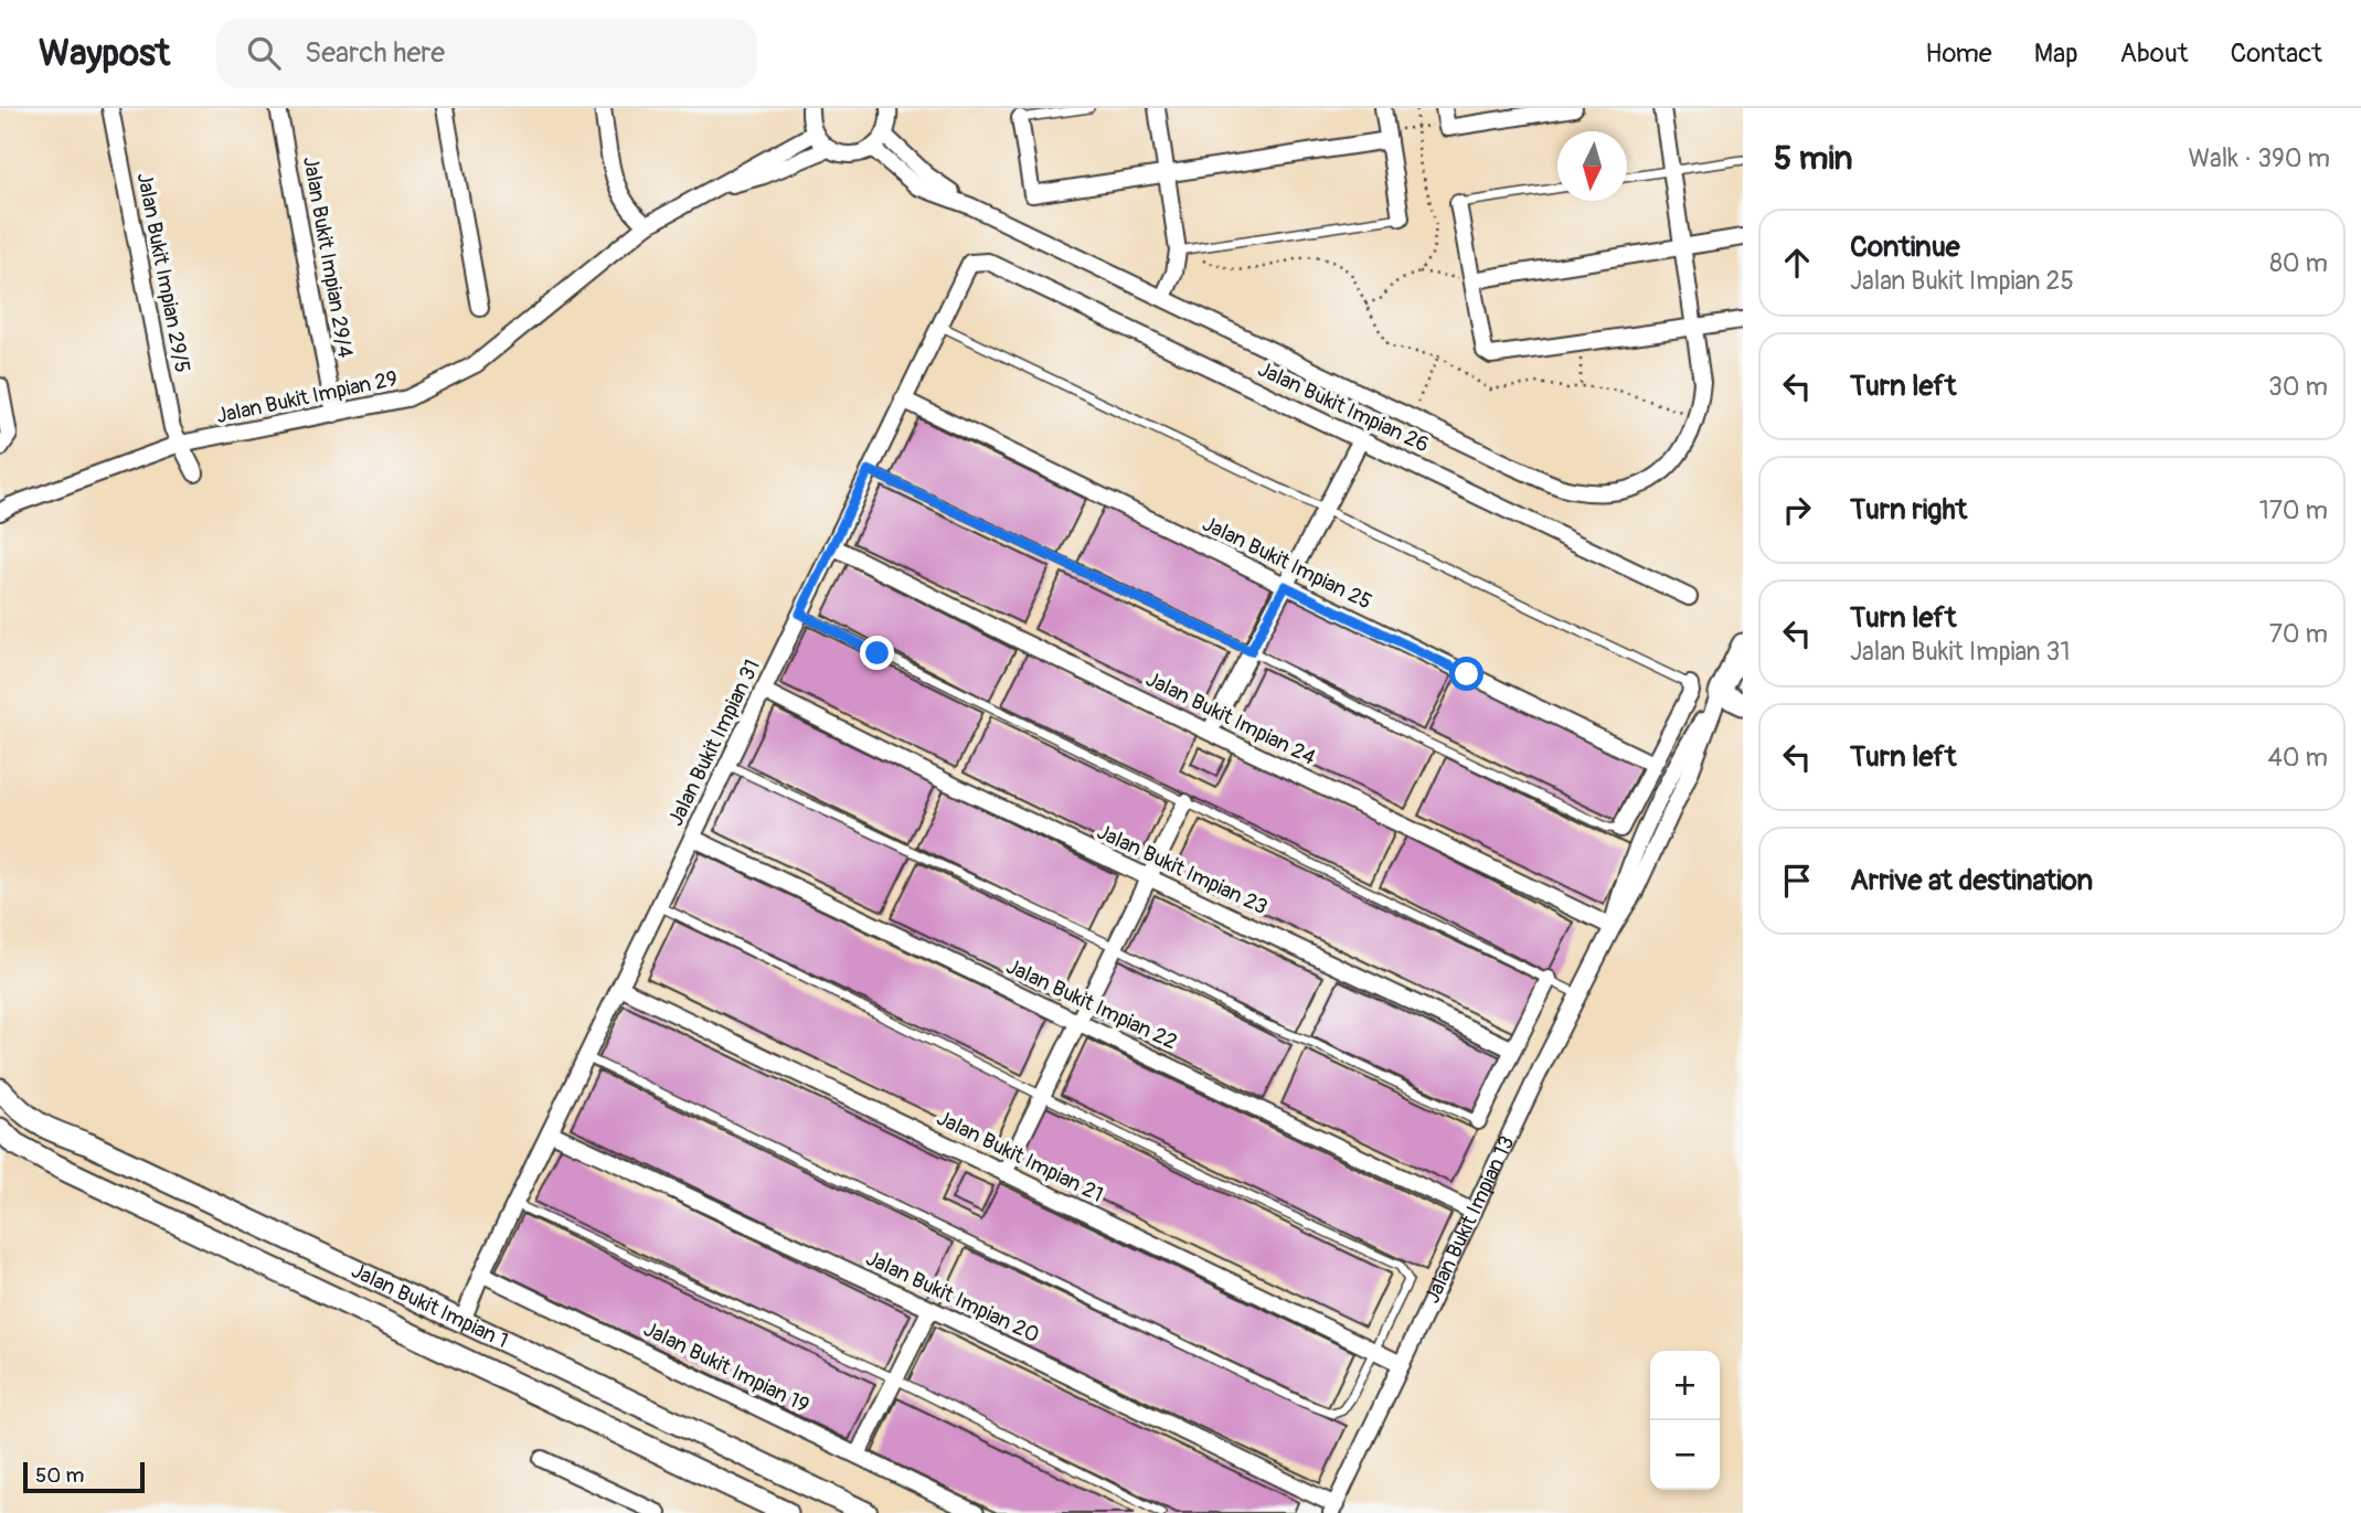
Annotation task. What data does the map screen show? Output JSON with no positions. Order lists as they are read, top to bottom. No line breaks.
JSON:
{"streets":{"street":["Jalan Bukit Impian 29/4","Jalan Bukit Impian 29/5","Jalan Bukit Impian 29","Jalan Bukit Impian 26","Jalan Bukit Impian 25","Jalan Bukit Impian 24","Jalan Bukit Impian 31","Jalan Bukit Impian 23","Jalan Bukit Impian 22","Jalan Bukit Impian 21","Jalan Bukit Impian 13","Jalan Bukit Impian 20","Jalan Bukit Impian 1","Jalan Bukit Impian 19"]},"crossings":[["Jalan Bukit Impian 29/4","Jalan Bukit Impian 29"],["Jalan Bukit Impian 29/5","Jalan Bukit Impian 29"],["Jalan Bukit Impian 26","Jalan Bukit Impian 31"],["Jalan Bukit Impian 25","Jalan Bukit Impian 31"],["Jalan Bukit Impian 24","Jalan Bukit Impian 31"],["Jalan Bukit Impian 24","Jalan Bukit Impian 13"],["Jalan Bukit Impian 31","Jalan Bukit Impian 23"],["Jalan Bukit Impian 31","Jalan Bukit Impian 22"],["Jalan Bukit Impian 31","Jalan Bukit Impian 21"],["Jalan Bukit Impian 31","Jalan Bukit Impian 20"],["Jalan Bukit Impian 31","Jalan Bukit Impian 19"],["Jalan Bukit Impian 22","Jalan Bukit Impian 13"],["Jalan Bukit Impian 21","Jalan Bukit Impian 13"],["Jalan Bukit Impian 13","Jalan Bukit Impian 20"]],"scale_bar":"50 m","north":"bottom","page":{"header":"Waypost","search":"Search here","nav":["Home","Map","About","Contact"],"heading":["5 min","Walk · 390 m"],"list":[["Continue","Jalan Bukit Impian 25","80 m"],["Turn left","30 m"],["Turn right","170 m"],["Turn left","Jalan Bukit Impian 31","70 m"],["Turn left","40 m"],"Arrive at destination"],"map_buttons":["+","−"],"scale":"50 m"}}
